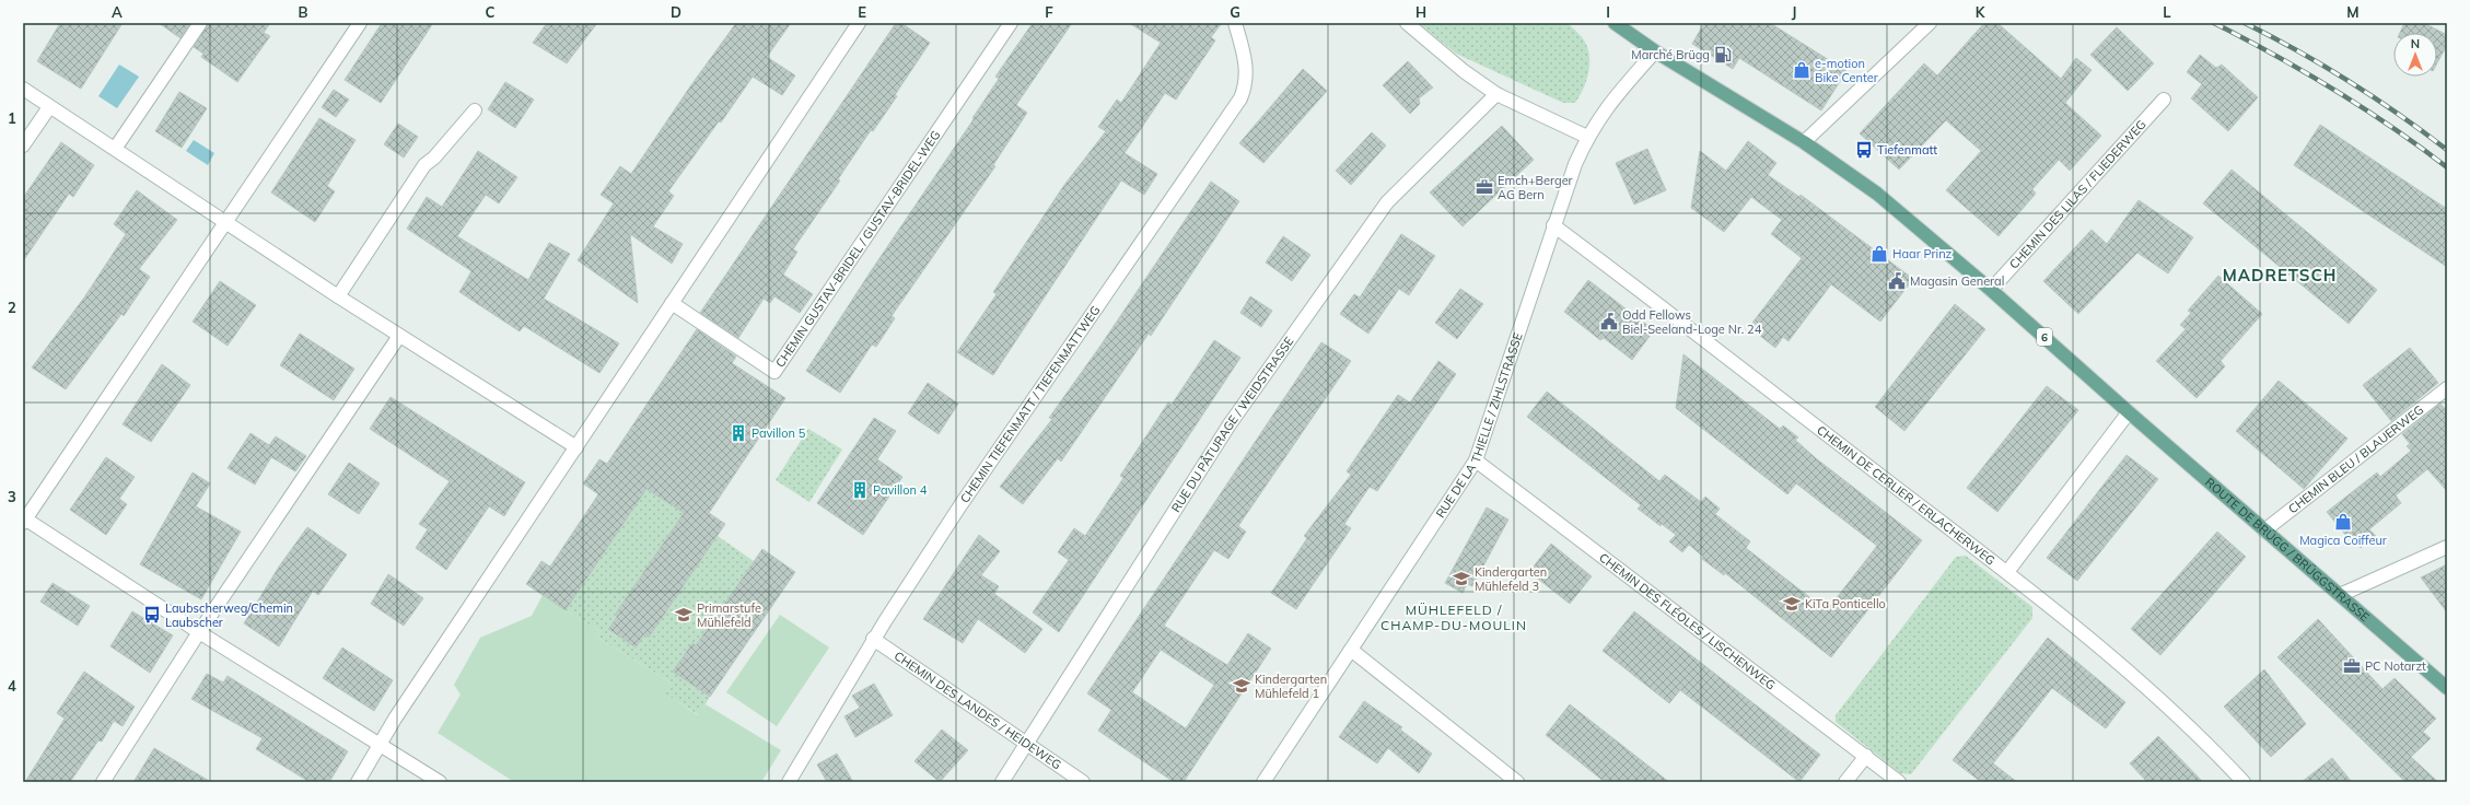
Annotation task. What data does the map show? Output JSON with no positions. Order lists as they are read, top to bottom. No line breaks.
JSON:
{"streets":{"main road":["6","ROUTE DE BRÜGG / BRÜGGSTRASSE"],"street":["CHEMIN DES LILAS / FLIEDERWEG","CHEMIN GUSTAV-BRIDEL / GUSTAV-BRIDEL-WEG","CHEMIN TIEFENMATT / TIEFENMATTWEG","RUE DU PÂTURAGE / WEIDSTRASSE","RUE DE LA THIELLE / ZIHLSTRASSE","CHEMIN BLEU / BLAUERWEG","CHEMIN DE CERLIER / ERLACHERWEG","CHEMIN DES FLÉOLES / LISCHENWEG","CHEMIN DES LANDES / HEIDEWEG"]},"crossings":[["CHEMIN DES LILAS / FLIEDERWEG","ROUTE DE BRÜGG / BRÜGGSTRASSE"],["CHEMIN TIEFENMATT / TIEFENMATTWEG","CHEMIN DES LANDES / HEIDEWEG"],["RUE DU PÂTURAGE / WEIDSTRASSE","CHEMIN DES LANDES / HEIDEWEG"],["RUE DE LA THIELLE / ZIHLSTRASSE","CHEMIN DE CERLIER / ERLACHERWEG"],["RUE DE LA THIELLE / ZIHLSTRASSE","ROUTE DE BRÜGG / BRÜGGSTRASSE"],["RUE DE LA THIELLE / ZIHLSTRASSE","CHEMIN DES FLÉOLES / LISCHENWEG"],["CHEMIN BLEU / BLAUERWEG","ROUTE DE BRÜGG / BRÜGGSTRASSE"]],"districts":["MADRETSCH","MÜHLEFELD / CHAMP-DU-MOULIN"],"places":{"fuel station":["Marché Brügg"],"shop":["e-motion Bike Center","Haar Prinz","Magica Coiffeur"],"bus stop":["Tiefenmatt","Laubscherweg/Chemin Laubscher"],"office":["Emch+Berger AG Bern","PC Notarzt"],"public building":["Magasin General","Odd Fellows Biel-Seeland-Loge Nr. 24"],"building":["Pavillon 5","Pavillon 4"],"school or university":["Kindergarten Mühlefeld 3","KiTa Ponticello","Primarstufe Mühlefeld","Kindergarten Mühlefeld 1"]},"north":"top","grid":{"columns":["A","B","C","D","E","F","G","H","I","J","K","L","M"],"rows":["1","2","3","4"]}}
